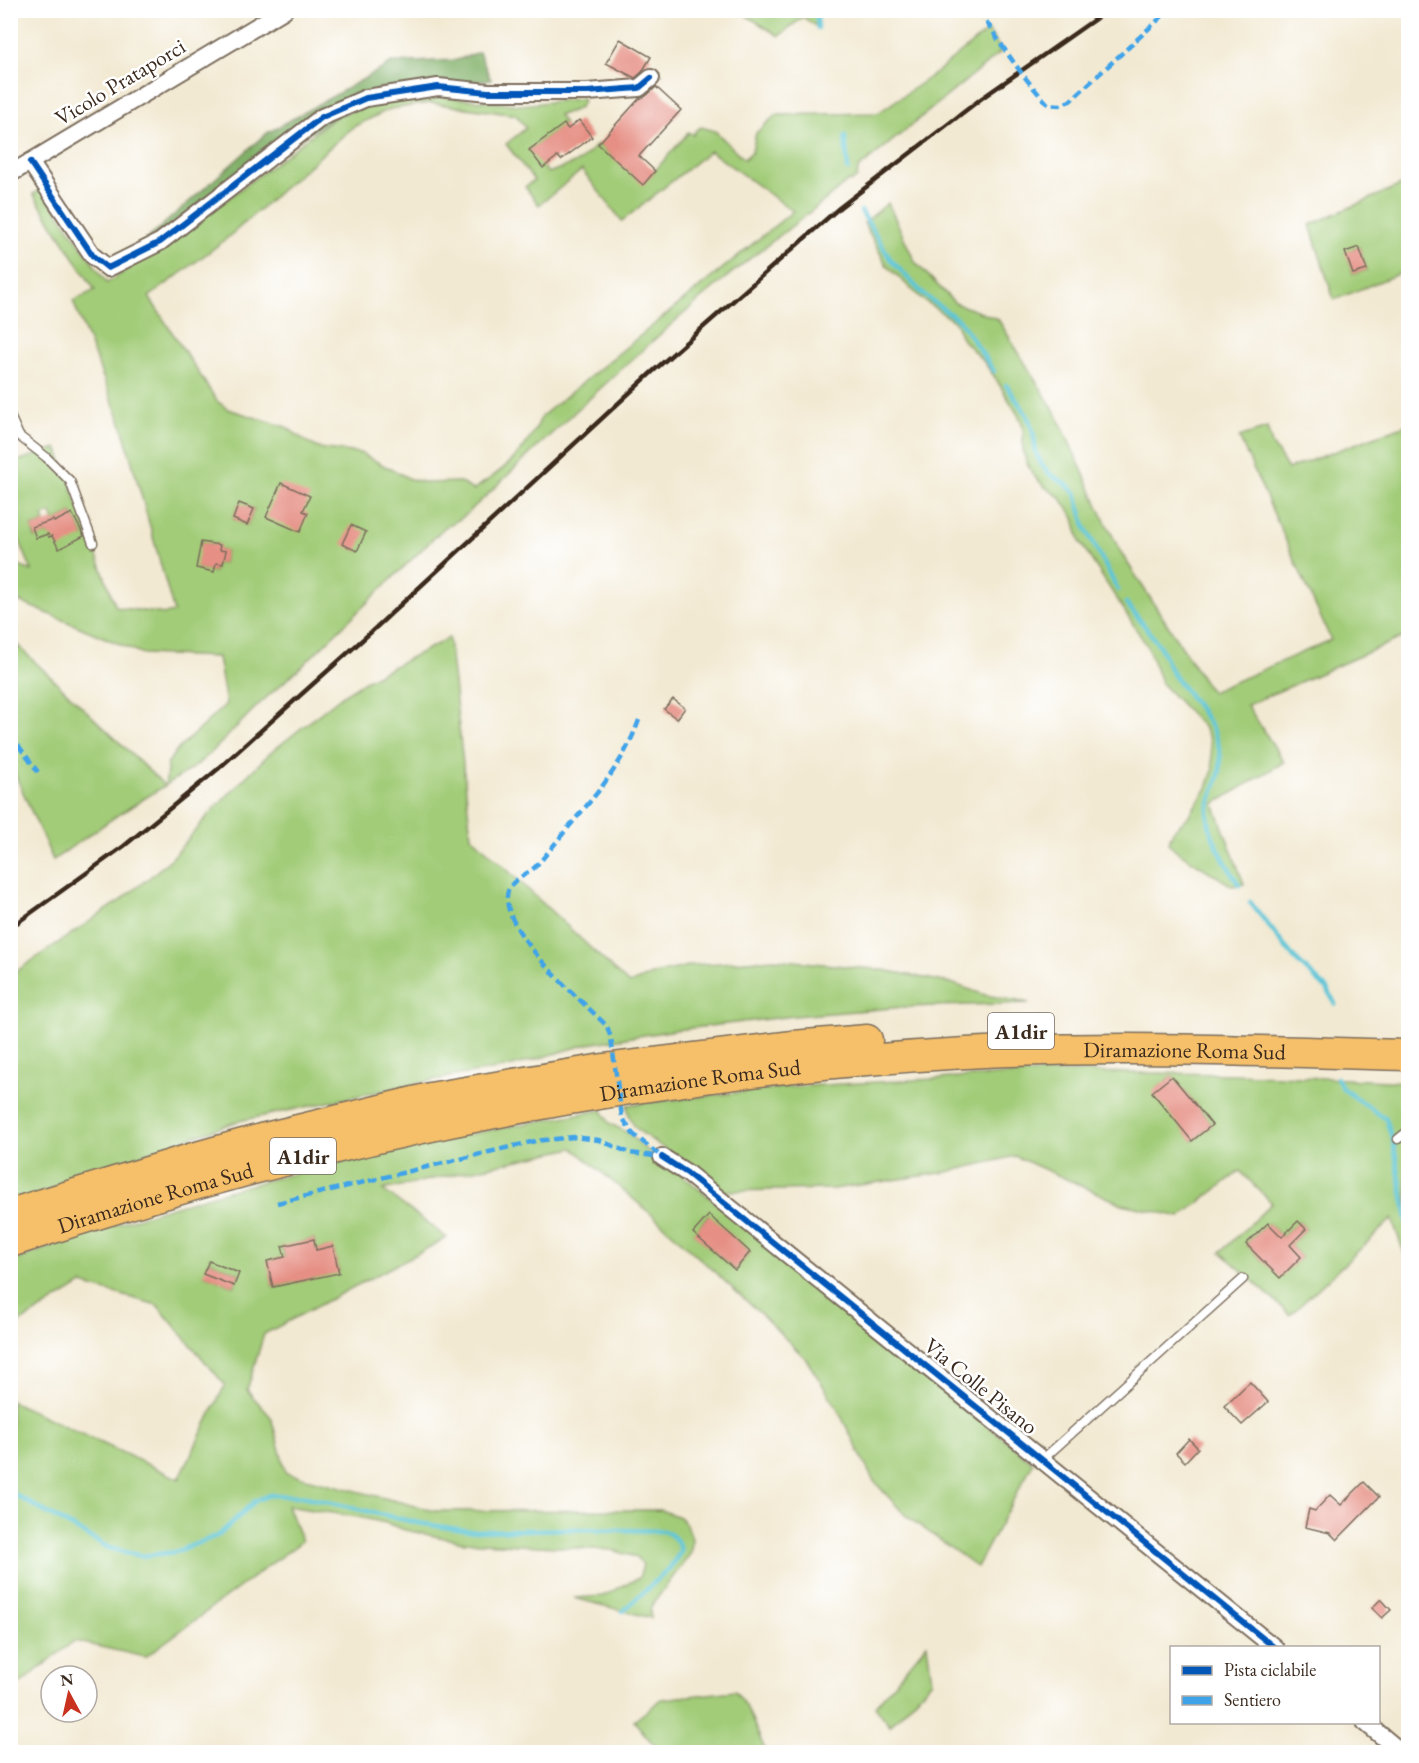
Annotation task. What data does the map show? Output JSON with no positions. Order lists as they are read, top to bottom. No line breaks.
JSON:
{"streets":{"highway":["A1dir","Diramazione Roma Sud"],"street":["Vicolo Prataporci","Via Colle Pisano"]},"legend":["Pista ciclabile","Sentiero"],"north":"top"}
